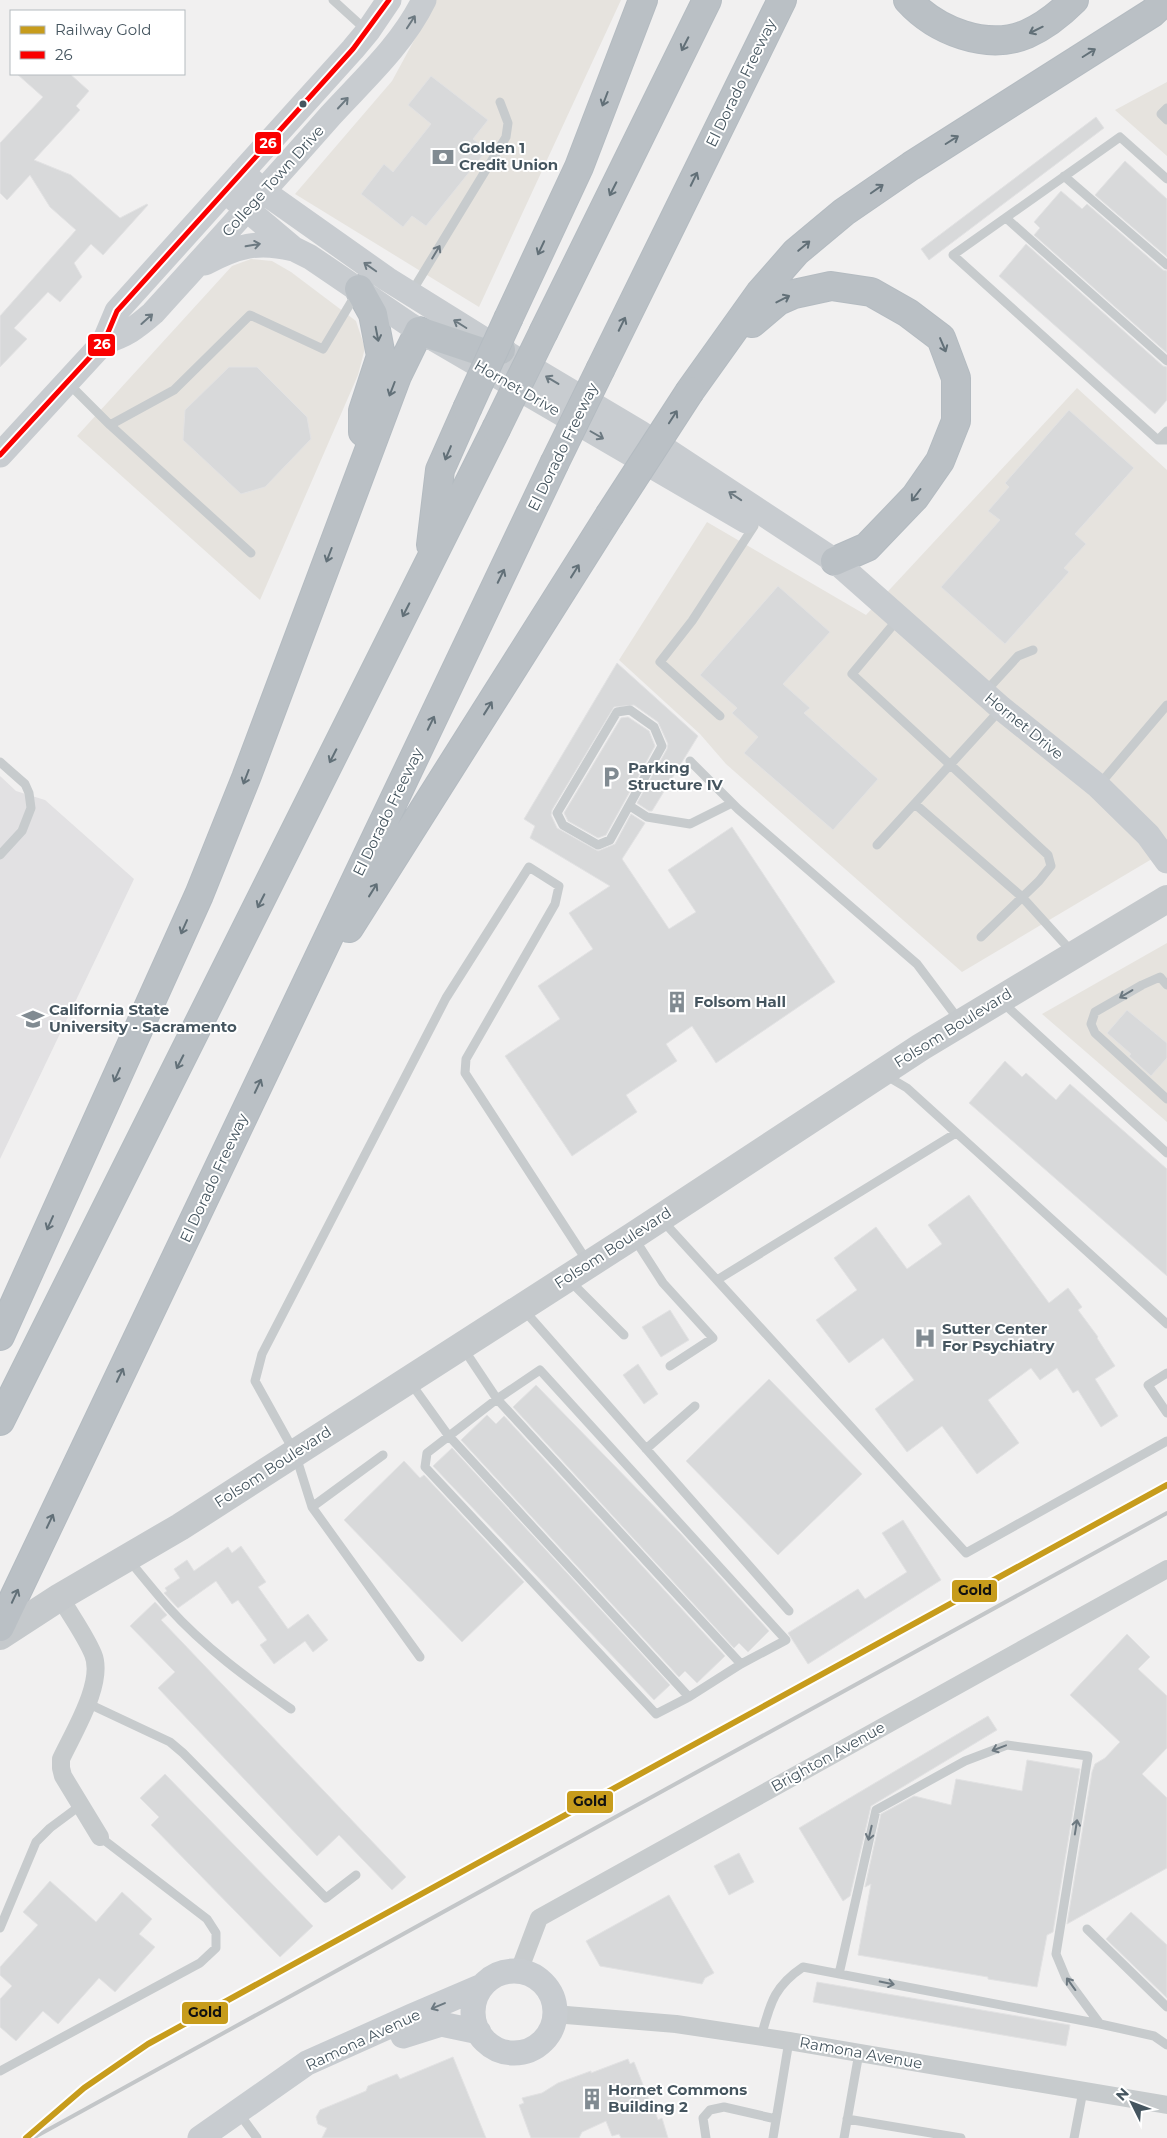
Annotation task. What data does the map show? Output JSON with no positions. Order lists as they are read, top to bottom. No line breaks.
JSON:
{"streets":{"highway":["El Dorado Freeway"],"main road":["Folsom Boulevard"],"street":["College Town Drive","Hornet Drive","Brighton Avenue","Ramona Avenue"]},"crossings":[["College Town Drive","Hornet Drive"],["Brighton Avenue","Ramona Avenue"]],"places":{"bank":["Golden 1 Credit Union"],"parking":["Parking Structure IV"],"building":["Folsom Hall","Hornet Commons Building 2"],"school or university":["California State University - Sacramento"],"hospital":["Sutter Center For Psychiatry"]},"lines":["transit line 26","rail line Gold"],"legend":["Railway Gold","26"],"north":"top left"}
